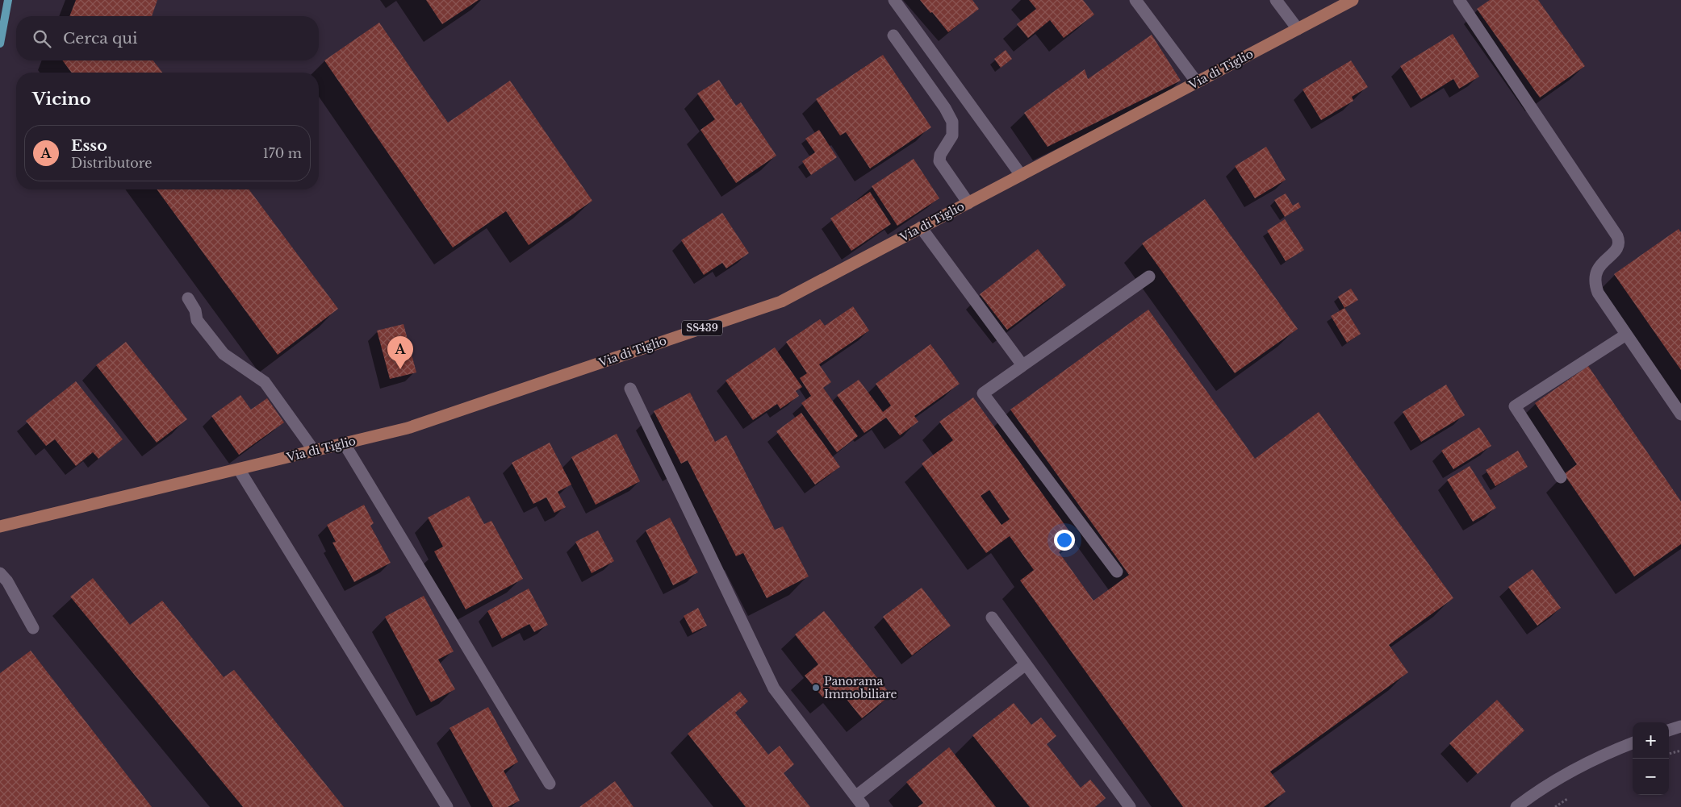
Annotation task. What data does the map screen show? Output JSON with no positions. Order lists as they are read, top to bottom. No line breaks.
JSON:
{"streets":{"main road":["Via di Tiglio","SS439"]},"places":["Panorama Immobiliare"],"page":{"search":"Cerca qui","heading":"Vicino","list":[{"mark":"A","name":"Esso","note":"Distributore","value":"170 m"}],"pins":"A","map_buttons":["+","−"]}}
